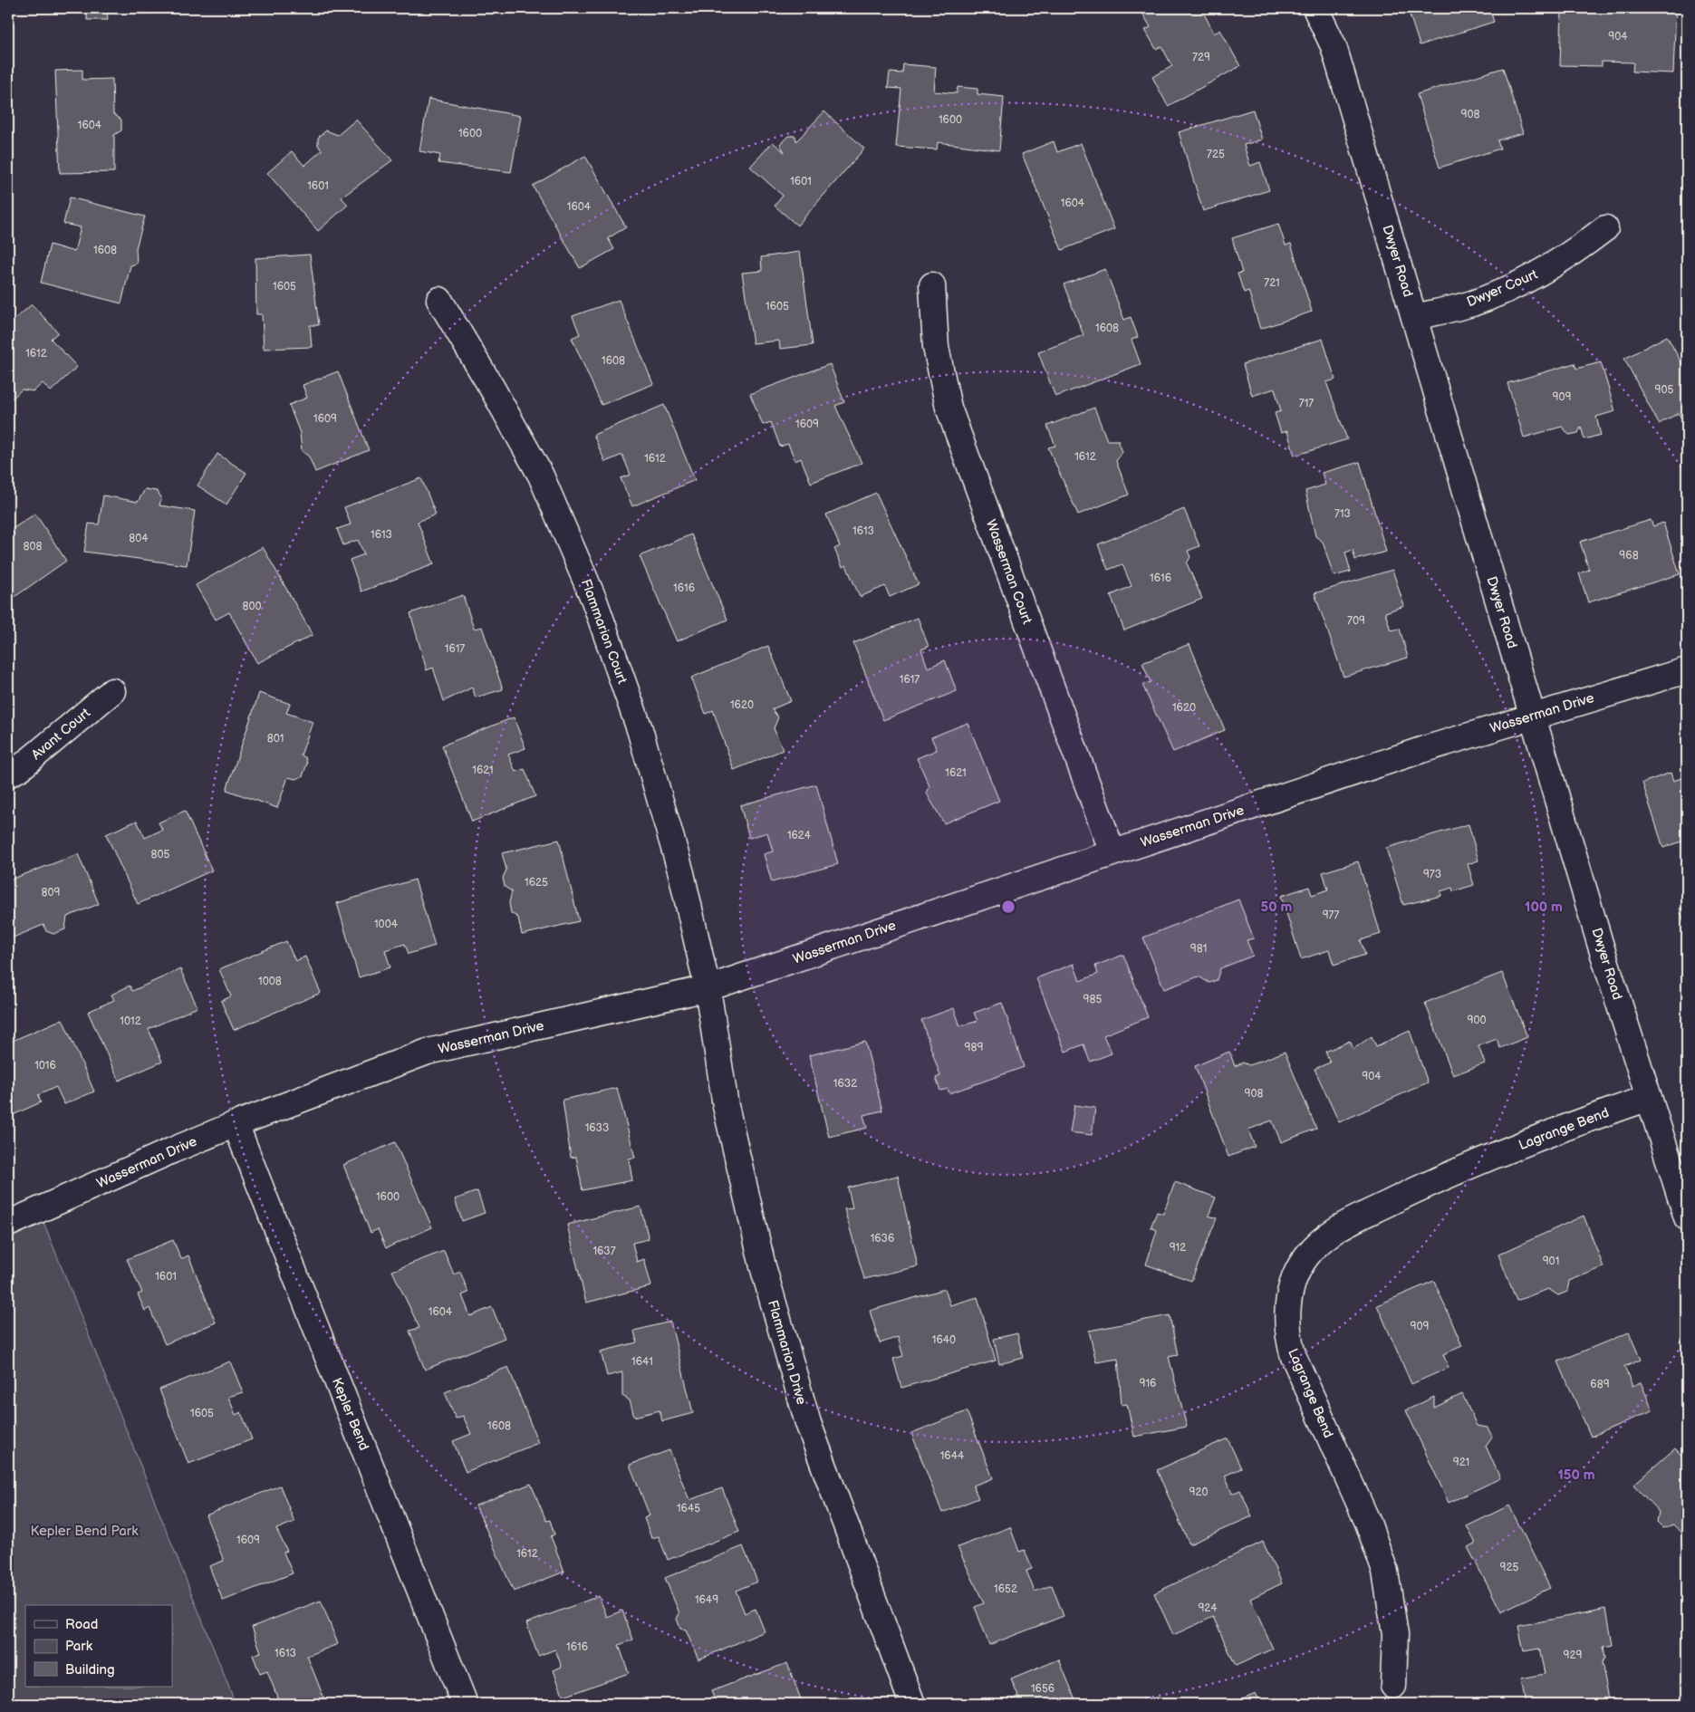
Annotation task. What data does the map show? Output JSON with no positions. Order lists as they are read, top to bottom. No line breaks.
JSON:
{"streets":{"street":["Dwyer Road","Dwyer Court","Wasserman Court","Flammarion Court","Wasserman Drive","Avant Court","Lagrange Bend","Flammarion Drive","Kepler Bend"]},"crossings":[["Dwyer Road","Dwyer Court"],["Dwyer Road","Wasserman Drive"],["Dwyer Road","Lagrange Bend"],["Wasserman Court","Wasserman Drive"],["Flammarion Court","Wasserman Drive"],["Flammarion Court","Flammarion Drive"],["Wasserman Drive","Flammarion Drive"],["Wasserman Drive","Kepler Bend"]],"parks":["Kepler Bend Park"],"house_numbers":["904","729","908","1600","1604","1600","725","1601","1601","1604","1604","1608","721","1605","1605","1608","1612","1608","905","909","717","1609","1609","1612","1612","713","1613","1613","804","808","968","1616","1616","800","709","1617","1617","1620","1620","801","1621","1621","1624","805","973","1625","809","977","1004","981","1008","985","900","1012","989","1016","904","1632","908","1633","1600","1636","912","1637","901","1601","1604","909","1640","1641","916","689","1605","1608","1644","921","920","1645","1609","1612","925","1652","1649","924","1616","1613","929","1656"],"legend":["Road","Park","Building"],"rings":["50 m","100 m","150 m"]}
